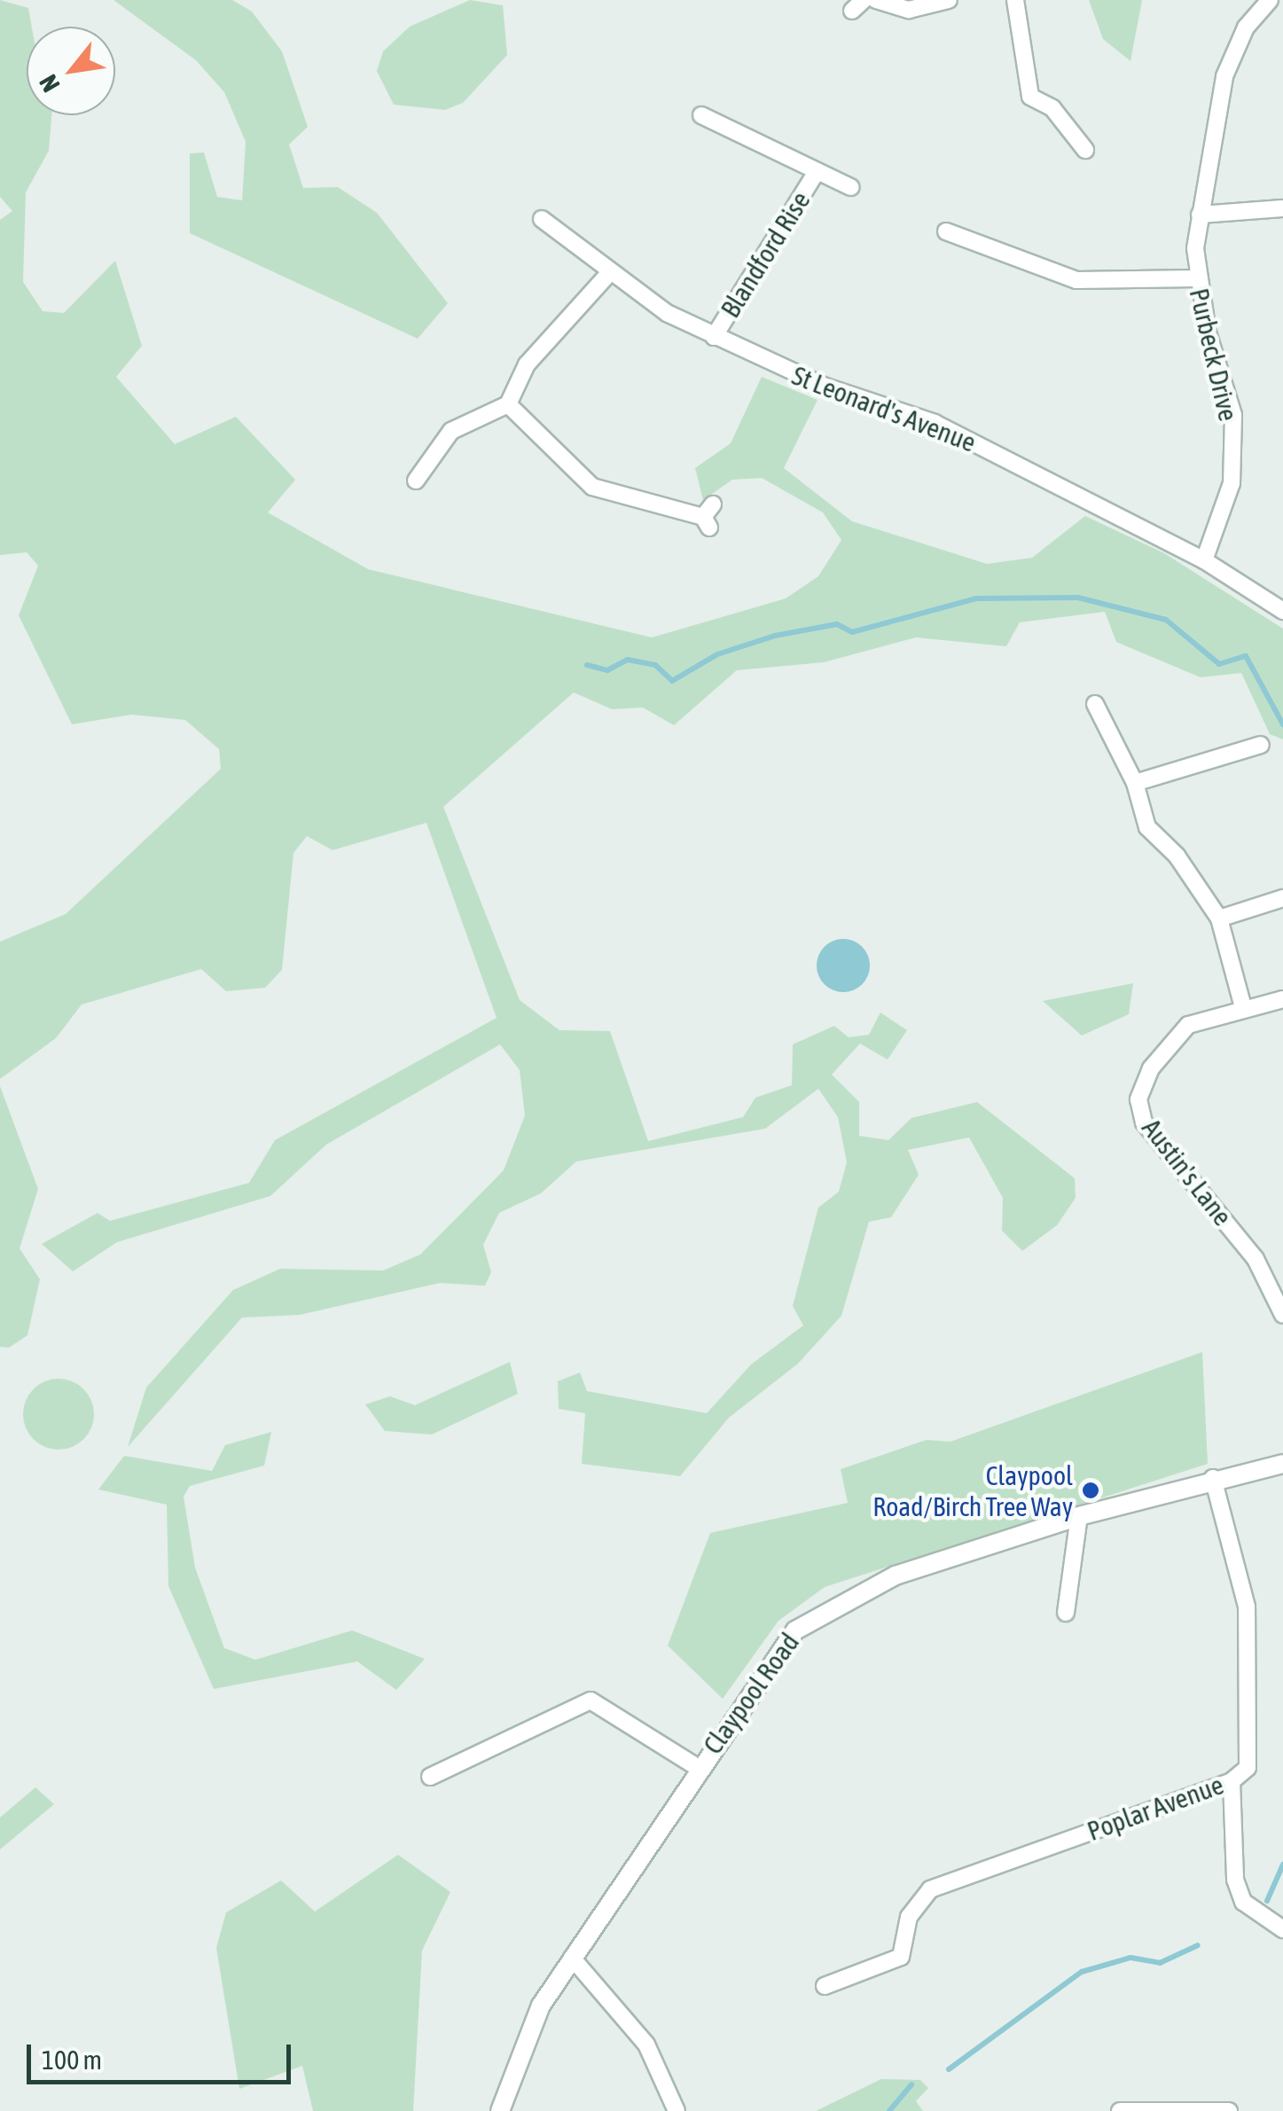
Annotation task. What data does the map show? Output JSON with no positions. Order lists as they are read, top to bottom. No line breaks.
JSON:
{"streets":{"street":["Blandford Rise","Purbeck Drive","St Leonard's Avenue","Austin's Lane","Claypool Road","Poplar Avenue"]},"crossings":[["Blandford Rise","St Leonard's Avenue"],["Purbeck Drive","St Leonard's Avenue"],["Claypool Road","Poplar Avenue"]],"places":["Claypool Road/Birch Tree Way"],"scale_bar":"100 m","north":"bottom left"}
